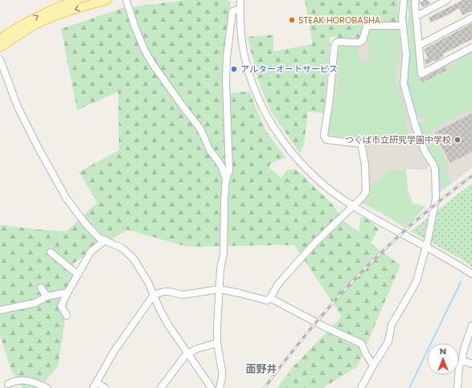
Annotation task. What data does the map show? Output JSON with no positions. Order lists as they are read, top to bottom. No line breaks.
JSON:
{"districts":["面野井"],"places":["STEAK HOROBASHA","アルターオートサービス","つくば市立研究学園中学校"],"north":"top"}
